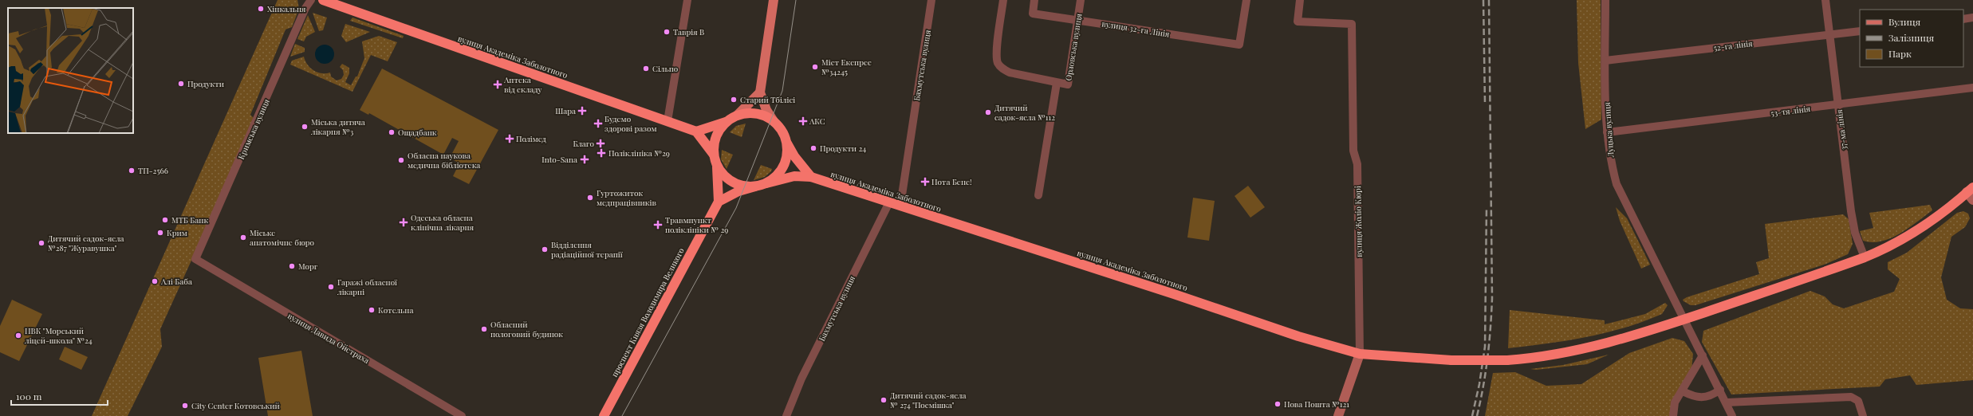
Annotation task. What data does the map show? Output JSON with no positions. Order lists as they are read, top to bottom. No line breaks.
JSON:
{"streets":{"highway":["вулиця Академіка Заболотного","проспект Князя Володимира Великого"],"street":["вулиця 32-га Лінія","52-га лінія","Орловська вулиця","Бахмутська вулиця","53-тя лінія","Кримська вулиця","Луцька вулиця","37-ма лінія","вулиця Жоліо Кюрі","вулиця Давида Ойстраха"]},"crossings":[["вулиця 32-га Лінія","Орловська вулиця"],["52-га лінія","Луцька вулиця"],["52-га лінія","37-ма лінія"],["вулиця Академіка Заболотного","Бахмутська вулиця"],["вулиця Академіка Заболотного","Луцька вулиця"],["вулиця Академіка Заболотного","37-ма лінія"],["вулиця Академіка Заболотного","вулиця Жоліо Кюрі"],["вулиця Академіка Заболотного","проспект Князя Володимира Великого"],["53-тя лінія","Луцька вулиця"],["53-тя лінія","37-ма лінія"],["Кримська вулиця","вулиця Давида Ойстраха"]],"places":{"other":["Хінкальня","Таврія В","Міст Експрес №34245","Сільпо","Продукти","Старий Тбілісі","Дитячий садок-ясла №112","Міська дитяча лікарня №3","Ощадбанк","Продукти 24","Обласна наукова медична бібліотека","ТП-2566","Гуртожиток медпрацівників","МТБ Банк","Крим","Міське анатомічне бюро","Дитячий садок-ясла №287 \"Журавушка\"","Відділення радіаційної терапії","Морг","Алі Баба","Гаражі обласної лікарні","Котельна","Обласний пологовий будинок","НВК \"Морський ліцей-школа\" №24","Дитячий садок-ясла № 274 \"Посмішка\"","Нова Пошта №121","City Center Котовський"],"health":["Аптека від складу","Шара","АКС","Будемо здорові разом","Полімед","Благо","Поліклініка №29","Into-Sana","Нота Бене!","Одеська обласна клінічна лікарня","Травмпункт поліклініки № 29"]},"legend":["Вулиця","Залізниця","Парк"],"scale_bar":"100 m"}
